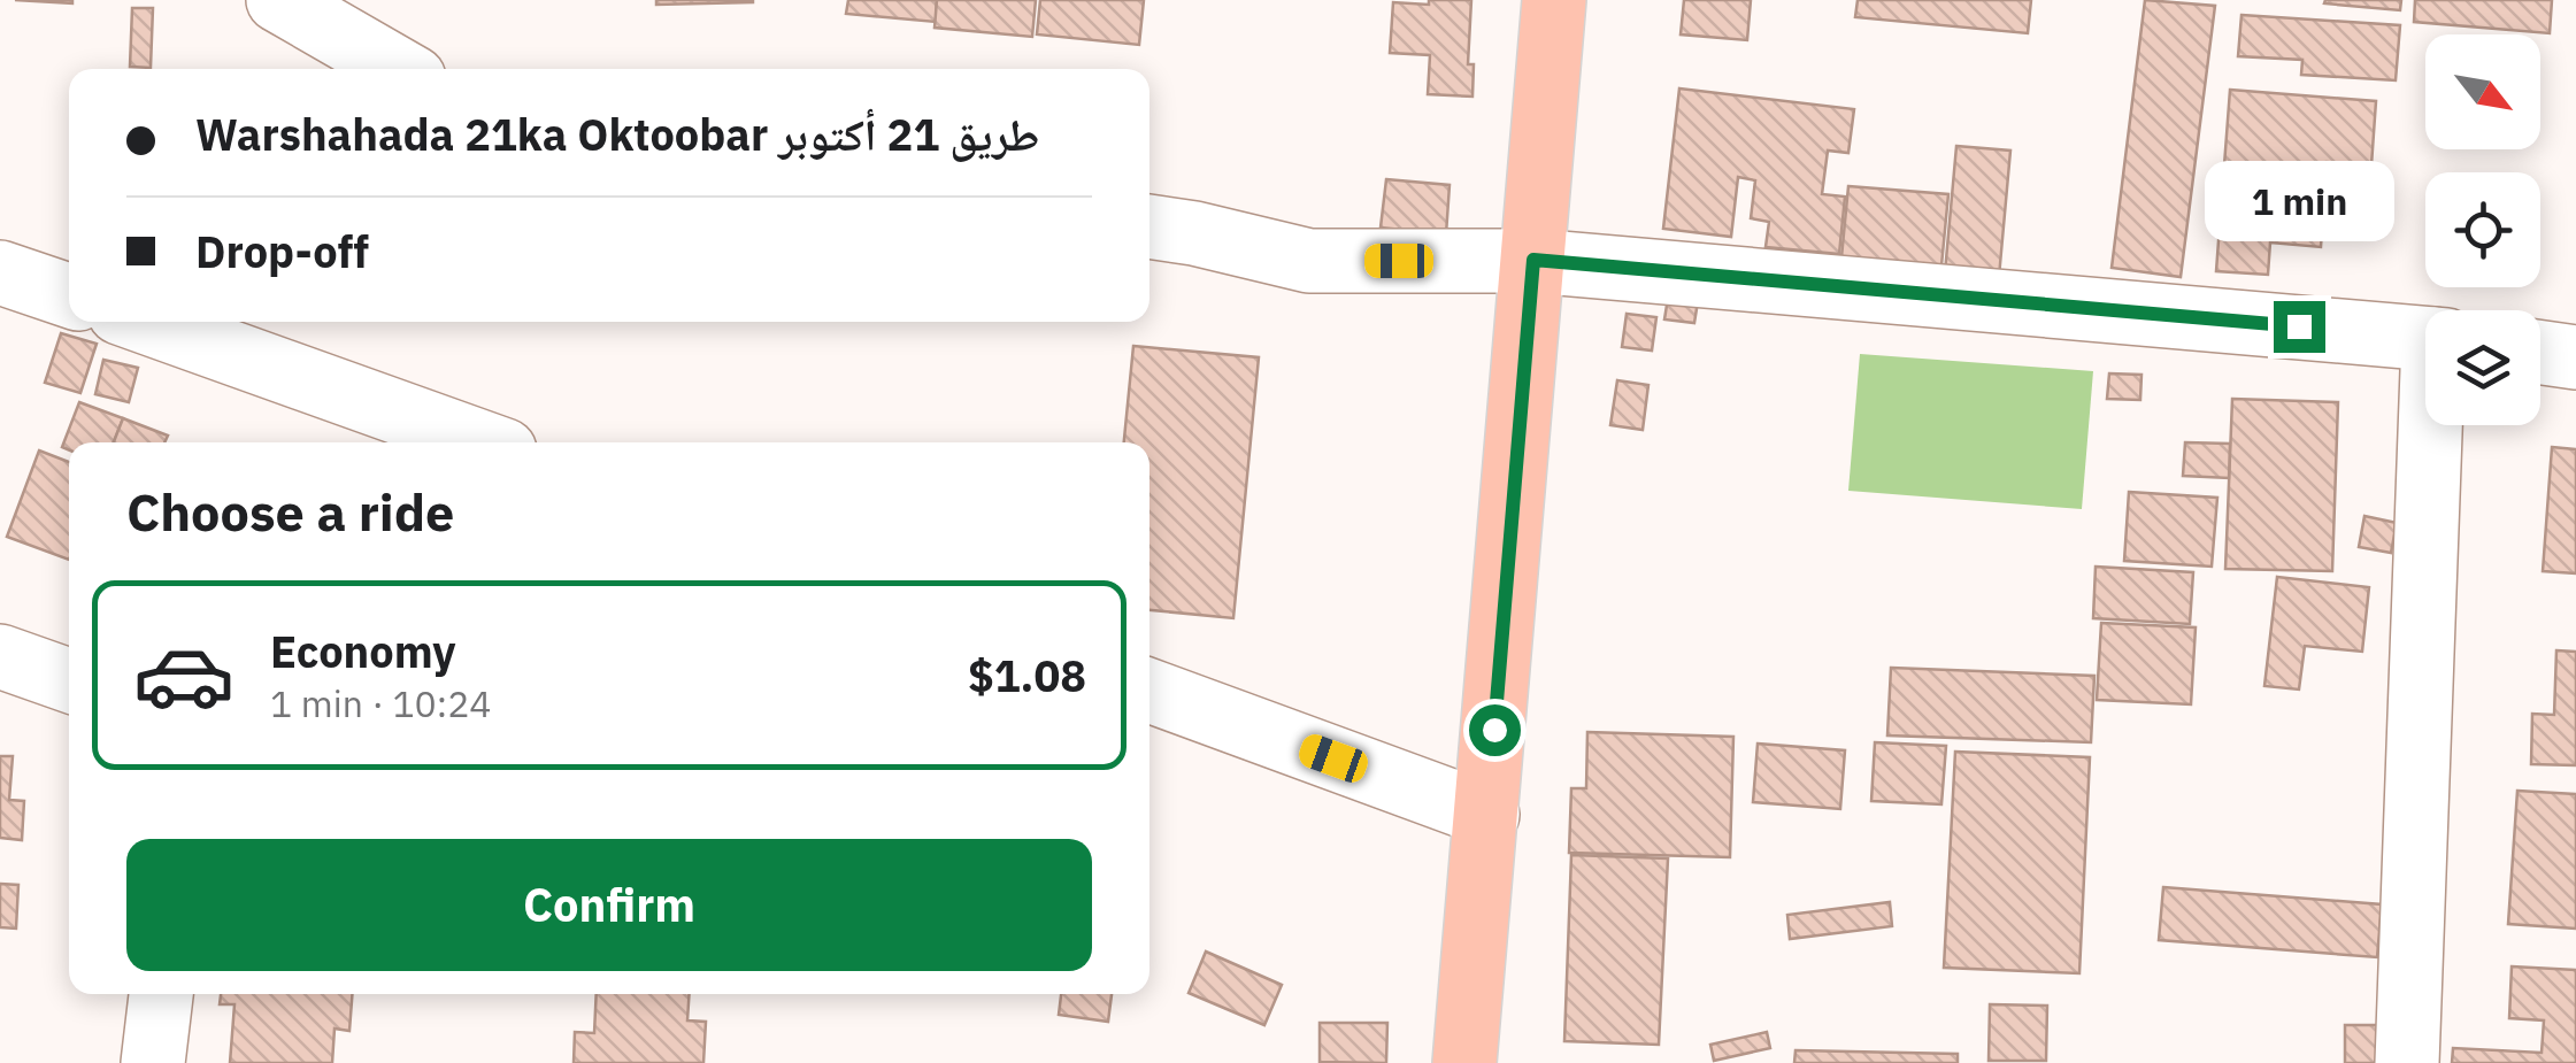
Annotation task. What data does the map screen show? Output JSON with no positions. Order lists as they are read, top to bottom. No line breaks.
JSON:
{"north":"bottom right","page":{"banner":["Warshahada 21ka Oktoobar طريق 21 أكتوبر","Drop-off"],"bubble":"1 min","heading":"Choose a ride","list":[{"name":"Economy","note":"1 min · 10:24","value":"$1.08"}],"buttons":"Confirm"}}
